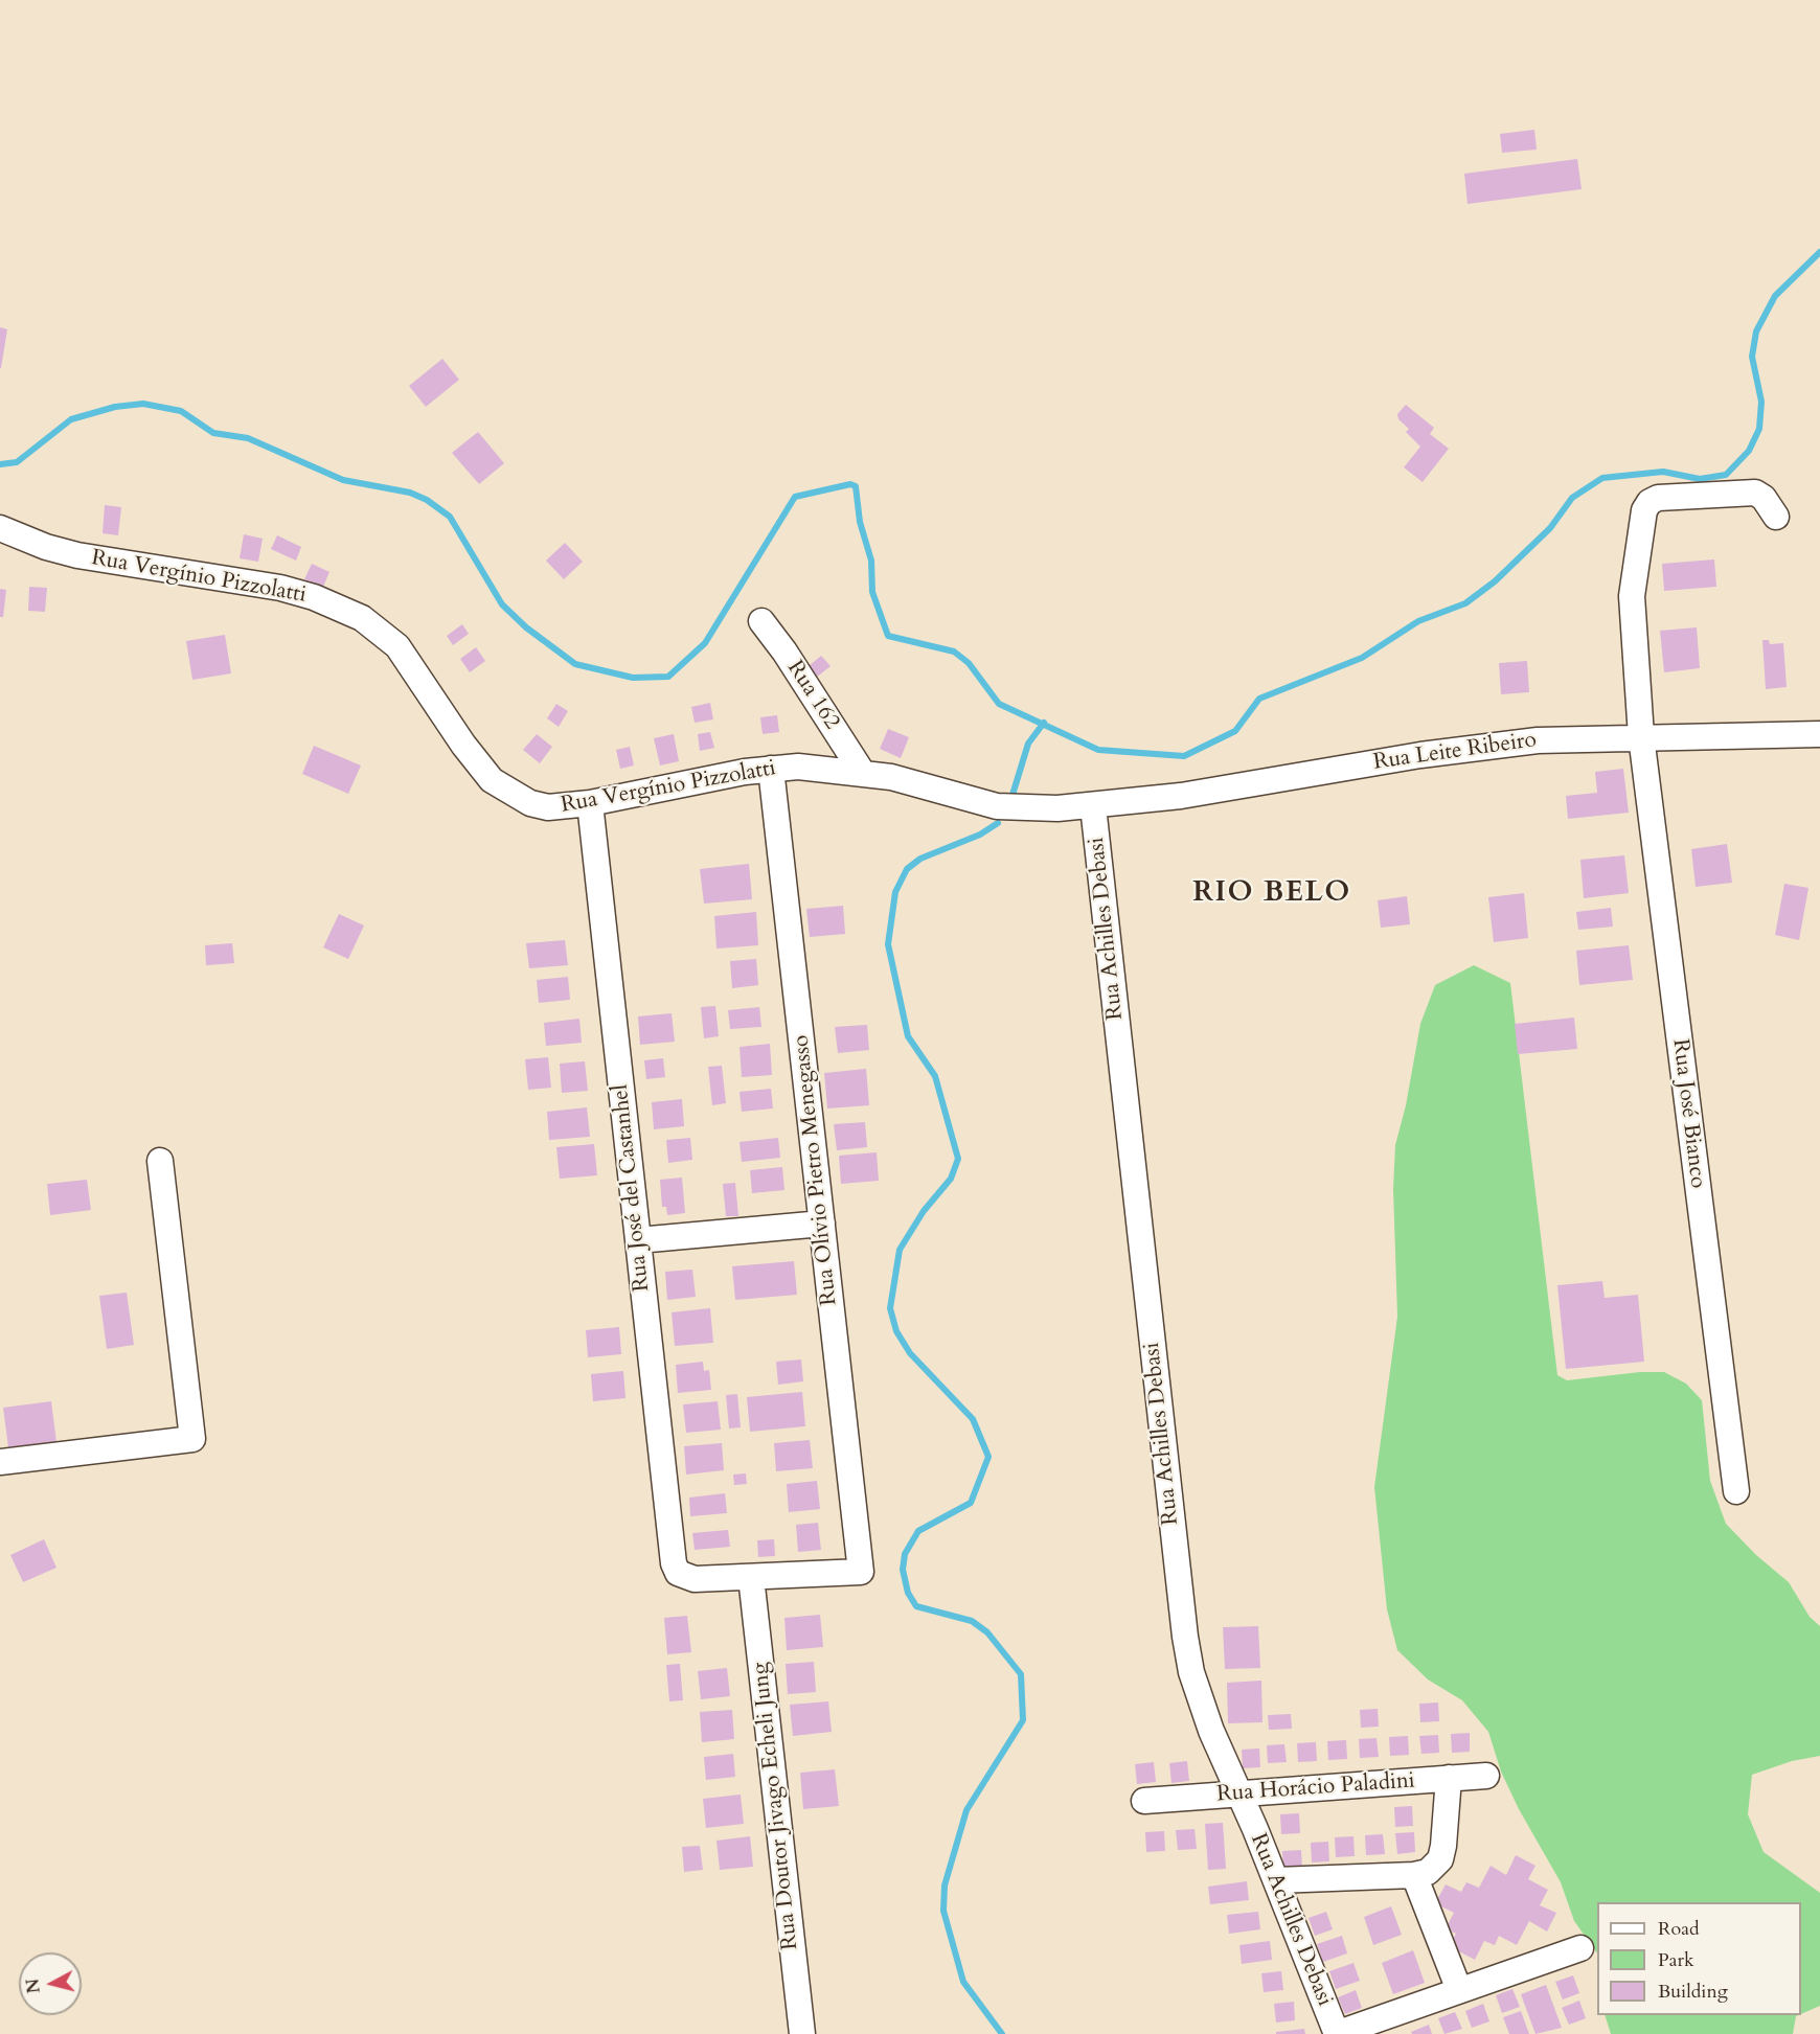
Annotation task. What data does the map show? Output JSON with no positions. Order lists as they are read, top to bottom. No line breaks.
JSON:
{"streets":{"street":["Rua Vergínio Pizzolatti","Rua 162","Rua Leite Ribeiro","Rua Achilles Debasi","Rua José Bianco","Rua Olívio Pietro Menegasso","Rua José del Castanhel","Rua Horácio Paladini","Rua Doutor Jivago Echeli Jung"]},"crossings":[["Rua Vergínio Pizzolatti","Rua 162"],["Rua Vergínio Pizzolatti","Rua Leite Ribeiro"],["Rua Vergínio Pizzolatti","Rua Achilles Debasi"],["Rua Vergínio Pizzolatti","Rua Olívio Pietro Menegasso"],["Rua Vergínio Pizzolatti","Rua José del Castanhel"],["Rua Leite Ribeiro","Rua Achilles Debasi"],["Rua Leite Ribeiro","Rua José Bianco"],["Rua Achilles Debasi","Rua Horácio Paladini"],["Rua Olívio Pietro Menegasso","Rua José del Castanhel"],["Rua Olívio Pietro Menegasso","Rua Doutor Jivago Echeli Jung"],["Rua José del Castanhel","Rua Doutor Jivago Echeli Jung"]],"districts":["RIO BELO"],"legend":["Road","Park","Building"],"north":"left"}
